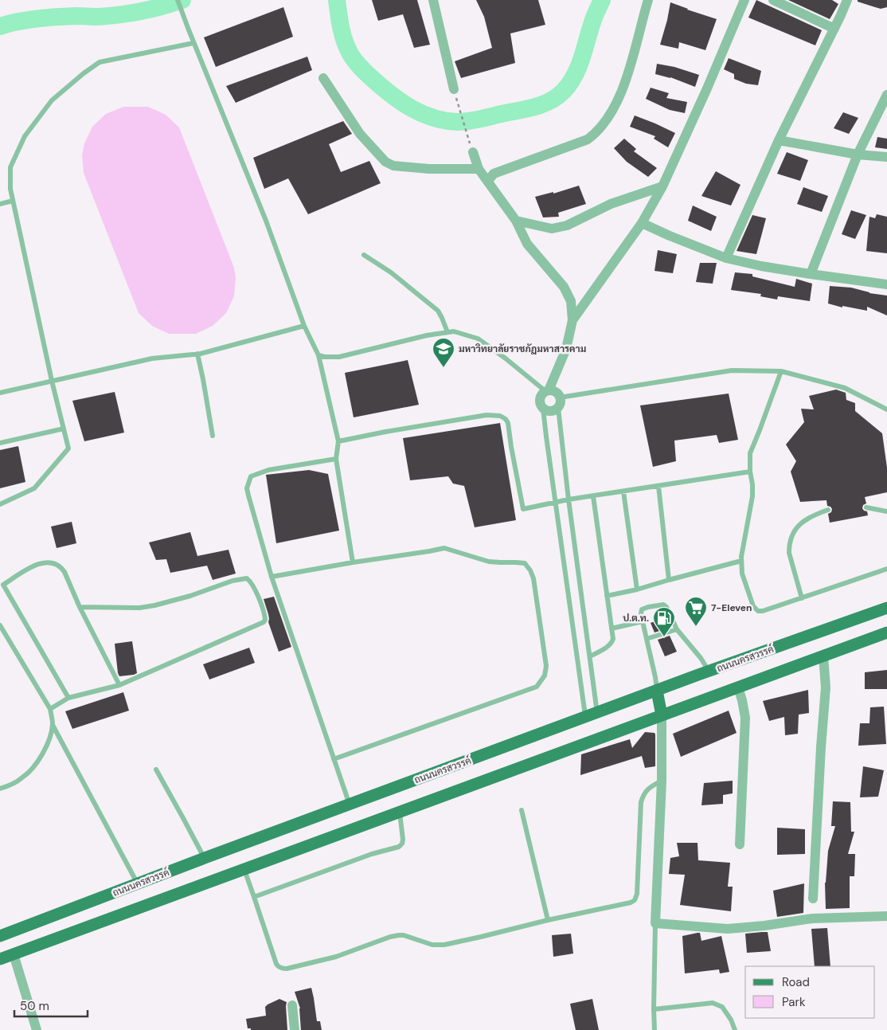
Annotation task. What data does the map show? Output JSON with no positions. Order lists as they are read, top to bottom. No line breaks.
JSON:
{"streets":{"main road":["ถนนนครสวรรค์"]},"places":{"school or university":["มหาวิทยาลัยราชภัฏมหาสารคาม"],"supermarket":["7-Eleven"],"fuel station":["ป.ต.ท."]},"legend":["Road","Park"],"scale_bar":"50 m"}
